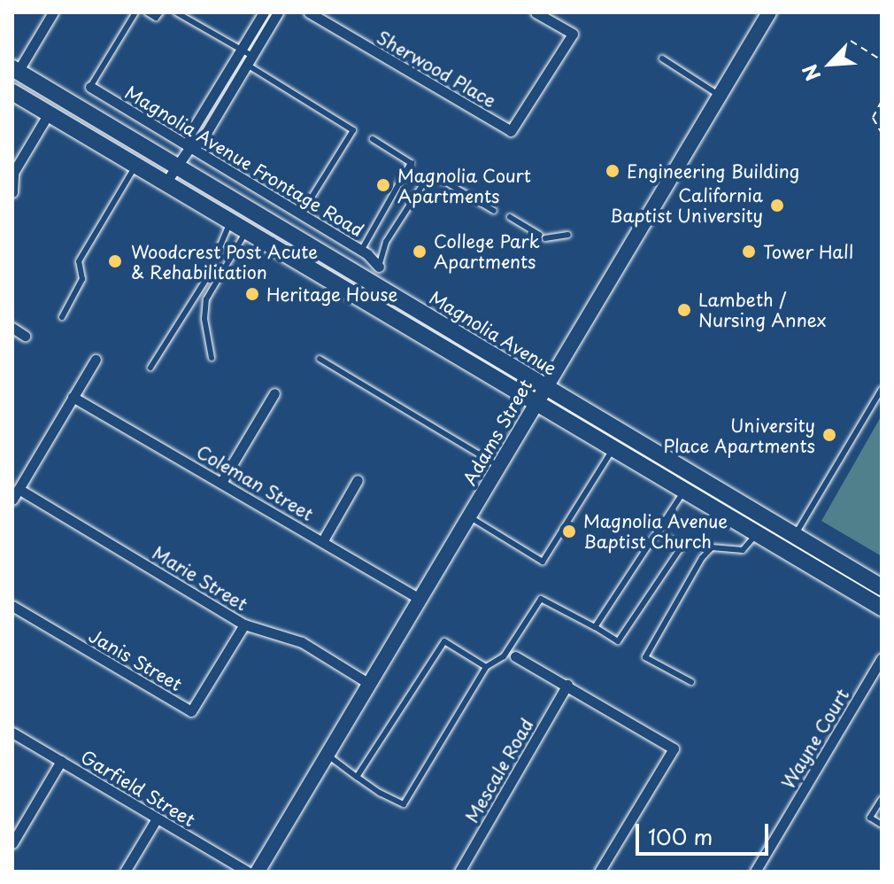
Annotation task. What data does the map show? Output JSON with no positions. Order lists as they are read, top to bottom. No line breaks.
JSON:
{"streets":{"main road":["Magnolia Avenue","Adams Street"],"street":["Sherwood Place","Magnolia Avenue Frontage Road","Coleman Street","Marie Street","Janis Street","Wayne Court","Mescale Road","Garfield Street"]},"crossings":[["Magnolia Avenue","Adams Street"],["Adams Street","Coleman Street"],["Adams Street","Marie Street"],["Marie Street","Janis Street"]],"places":["Engineering Building","Magnolia Court Apartments","California Baptist University","College Park Apartments","Tower Hall","Woodcrest Post Acute & Rehabilitation","Heritage House","Lambeth / Nursing Annex","University Place Apartments","Magnolia Avenue Baptist Church"],"scale_bar":"100 m","north":"bottom left"}
